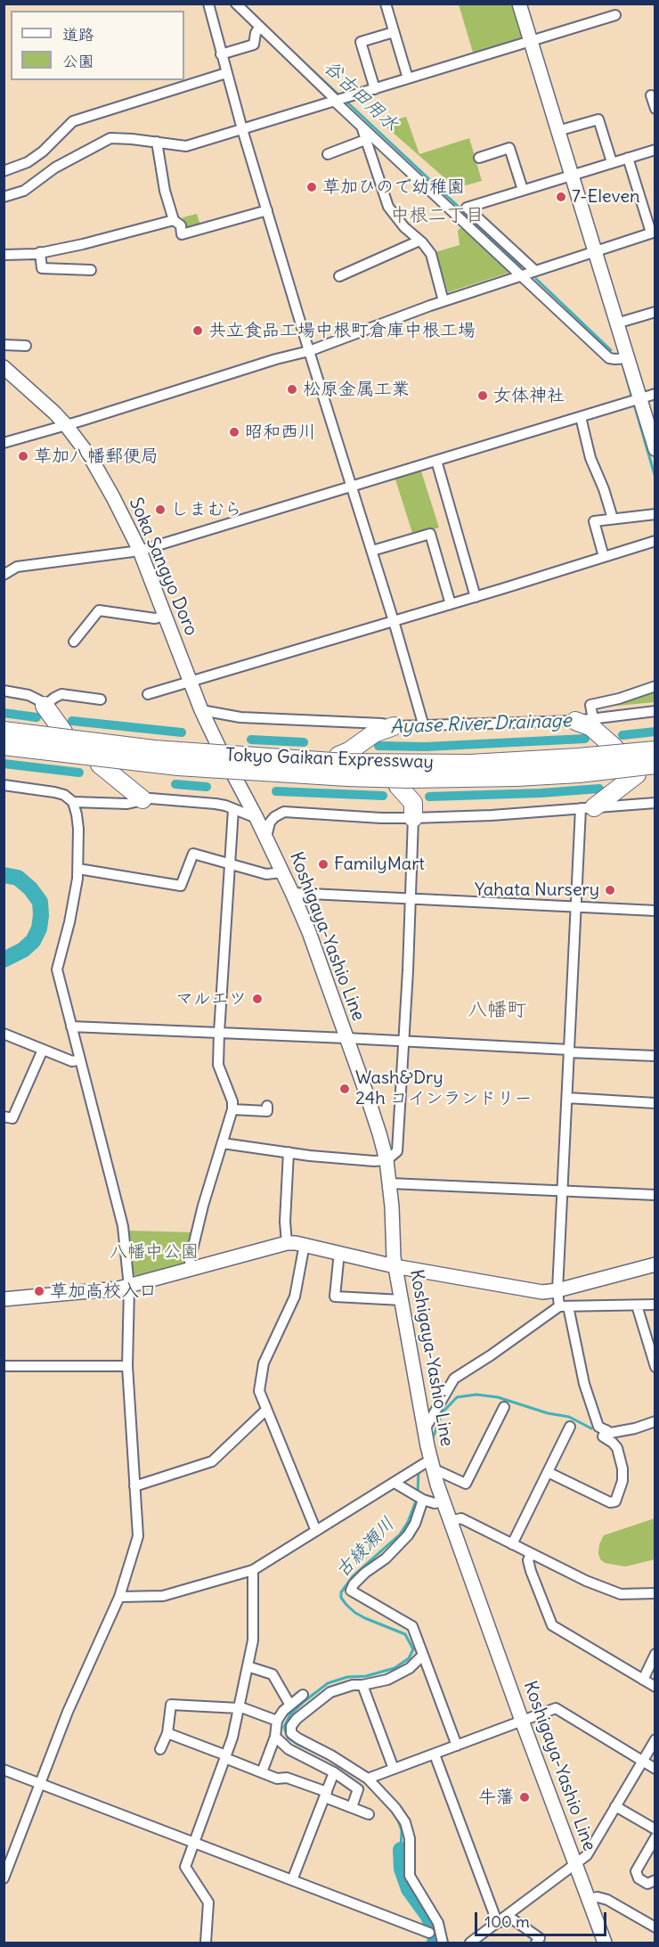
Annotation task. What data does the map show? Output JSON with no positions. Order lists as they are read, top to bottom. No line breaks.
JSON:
{"streets":{"highway":["Tokyo Gaikan Expressway"],"main road":["Soka Sangyo Doro","Koshigaya-Yashio Line"]},"crossings":[["Soka Sangyo Doro","Koshigaya-Yashio Line"]],"districts":["中根二丁目","八幡町"],"water":["谷古田用水","Ayase River Drainage","古綾瀬川"],"parks":["八幡中公園"],"places":["草加ひので幼稚園","7-Eleven","共立食品工場中根町倉庫中根工場","松原金属工業","女体神社","昭和西川","草加八幡郵便局","しまむら","FamilyMart","Yahata Nursery","マルエツ","Wash&Dry 24h コインランドリー","草加高校入口","牛藩"],"legend":["道路","公園"],"scale_bar":"100 m"}
